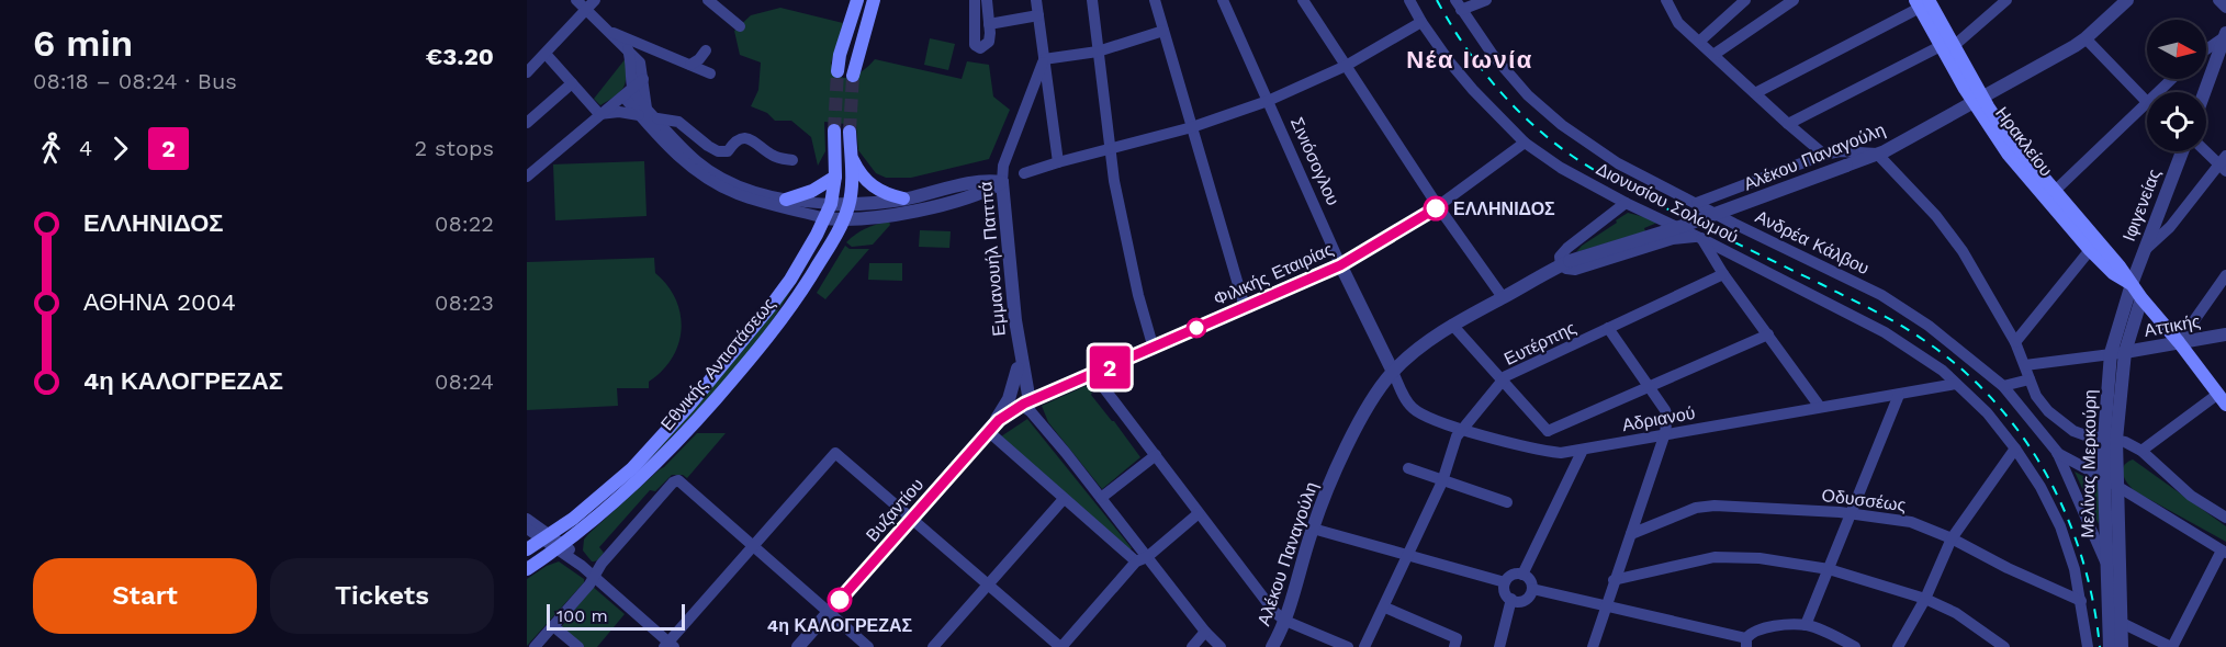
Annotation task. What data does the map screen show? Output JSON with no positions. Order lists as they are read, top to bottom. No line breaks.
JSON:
{"streets":{"main road":["Ηρακλείου","Εθνικής Αντιστάσεως"],"street":["Αλέκου Παναγούλη","Σινιόσογλου","Διονυσίου Σολωμού","Ιφιγενείας","Ανδρέα Κάλβου","Εμμανουήλ Παππά","Φιλικής Εταιρίας","Αττικής","Ευτέρπης","Αδριανού","Μελίνας Μερκούρη","Οδυσσέως","Βυζαντίου"]},"crossings":[["Ηρακλείου","Αλέκου Παναγούλη"],["Ηρακλείου","Ιφιγενείας"],["Ηρακλείου","Αττικής"],["Ηρακλείου","Μελίνας Μερκούρη"],["Αλέκου Παναγούλη","Σινιόσογλου"],["Αλέκου Παναγούλη","Διονυσίου Σολωμού"],["Αλέκου Παναγούλη","Αδριανού"],["Σινιόσογλου","Φιλικής Εταιρίας"],["Σινιόσογλου","Αδριανού"],["Διονυσίου Σολωμού","Φιλικής Εταιρίας"],["Διονυσίου Σολωμού","Αδριανού"],["Διονυσίου Σολωμού","Οδυσσέως"],["Ιφιγενείας","Μελίνας Μερκούρη"],["Ανδρέα Κάλβου","Μελίνας Μερκούρη"],["Εμμανουήλ Παππά","Φιλικής Εταιρίας"],["Φιλικής Εταιρίας","Βυζαντίου"],["Αττικής","Μελίνας Μερκούρη"],["Ευτέρπης","Αδριανού"]],"districts":["Νέα Ιωνία"],"places":["ΕΛΛΗΝΙΔΟΣ","4η ΚΑΛΟΓΡΕΖΑΣ"],"lines":["bus line 2"],"scale_bar":"100 m","north":"right","page":{"heading":["6 min","08:18 – 08:24 · Bus","€3.20"],"on_map":"2","legs":["4","2","2 stops"],"list":[{"name":"ΕΛΛΗΝΙΔΟΣ","value":"08:22"},{"name":"ΑΘΗΝΑ 2004","value":"08:23"},{"name":"4η ΚΑΛΟΓΡΕΖΑΣ","value":"08:24"}],"buttons":["Start","Tickets"],"scale":"100 m"}}
